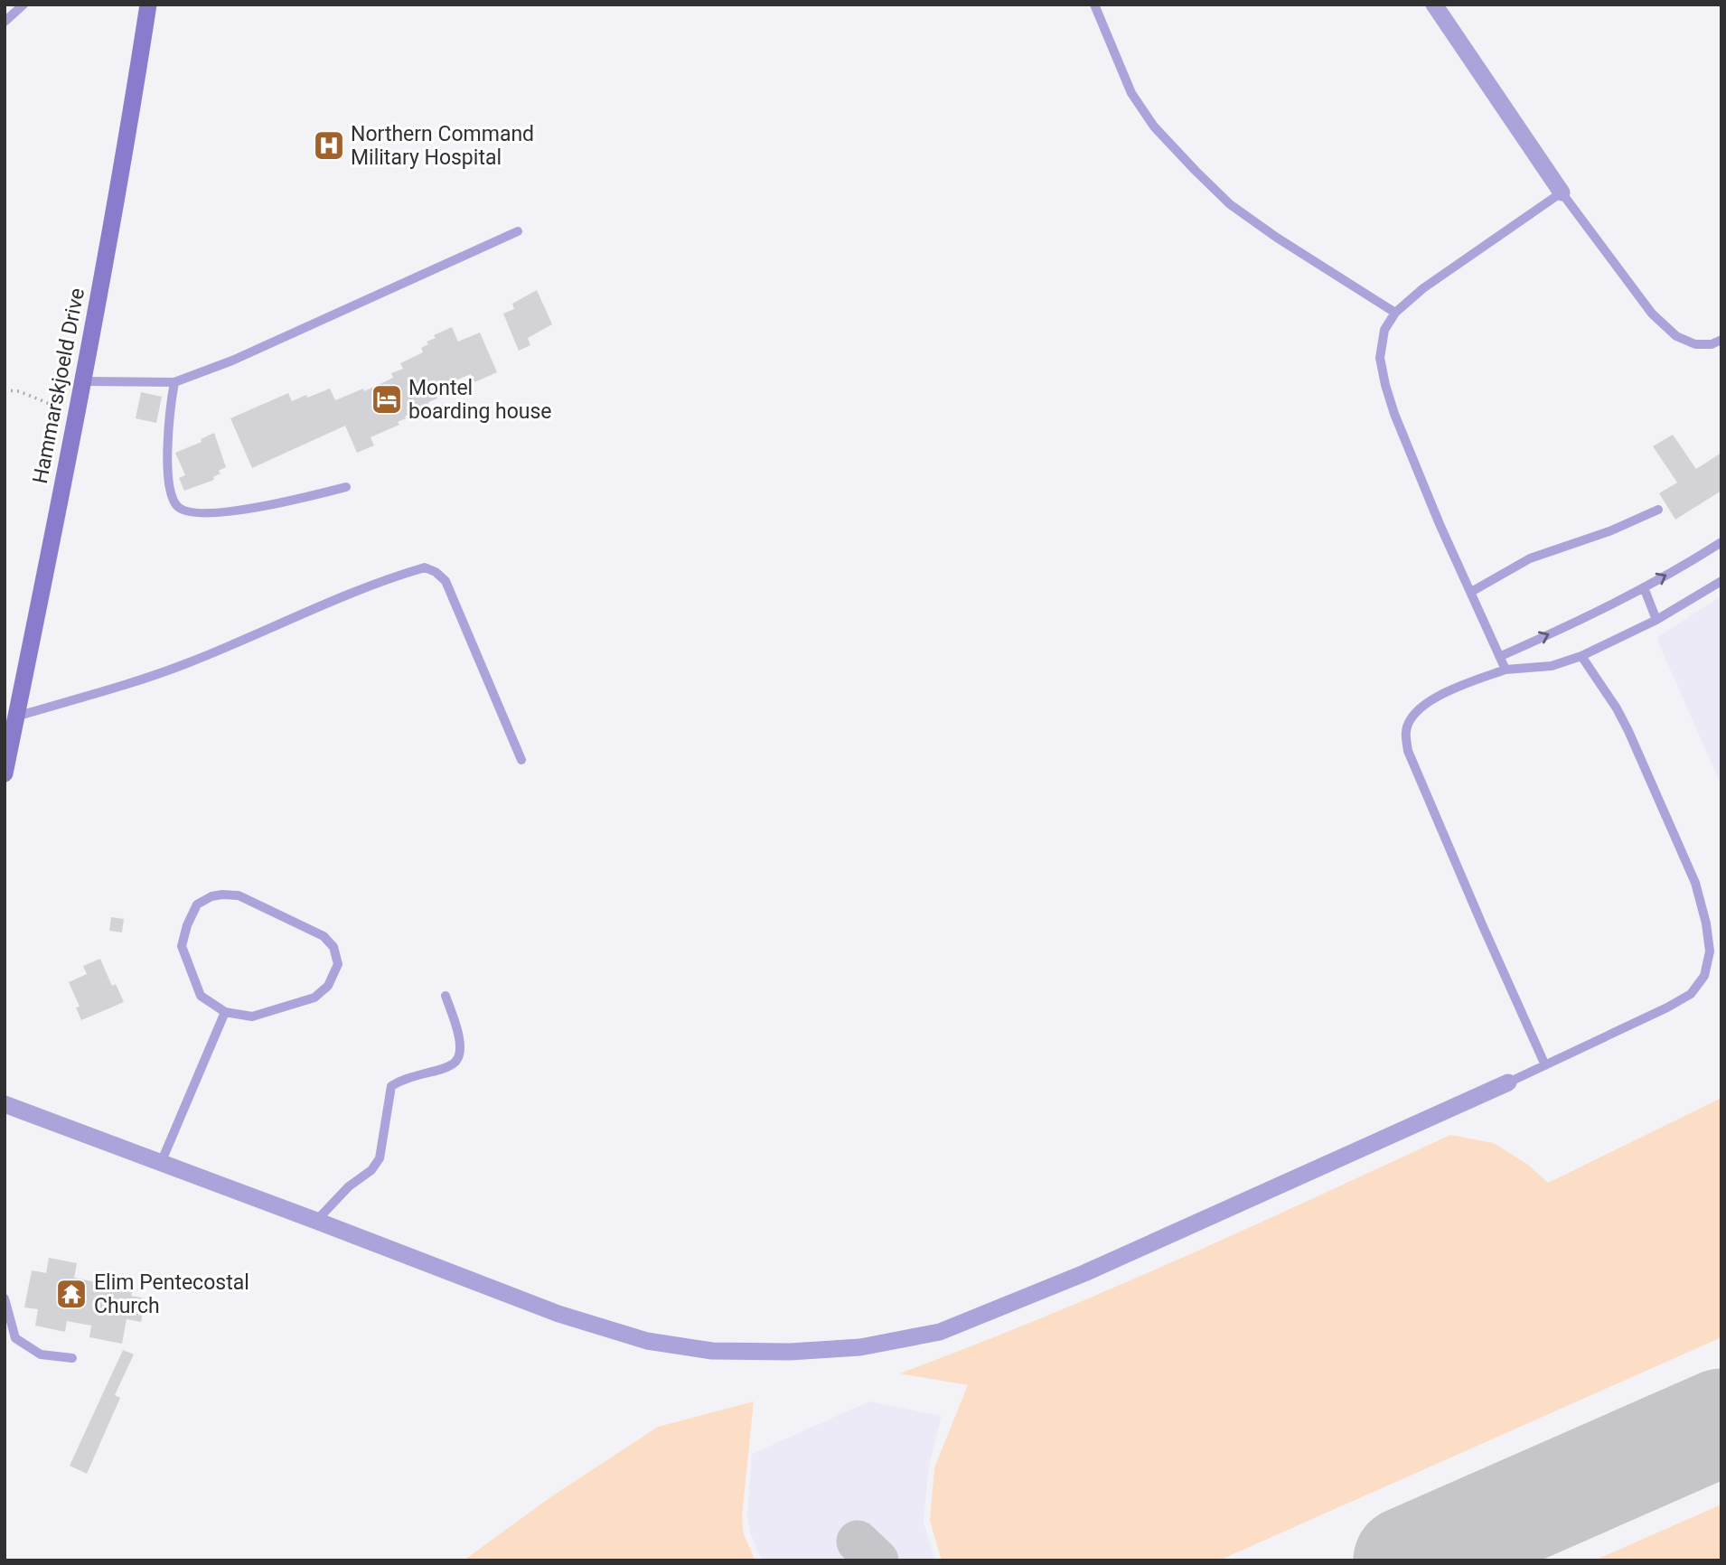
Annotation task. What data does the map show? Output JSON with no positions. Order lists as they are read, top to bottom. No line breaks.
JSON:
{"streets":{"main road":["Hammarskjoeld Drive"]},"places":{"hospital":["Northern Command Military Hospital"],"hotel":["Montel boarding house"],"temple":["Elim Pentecostal Church"]}}
